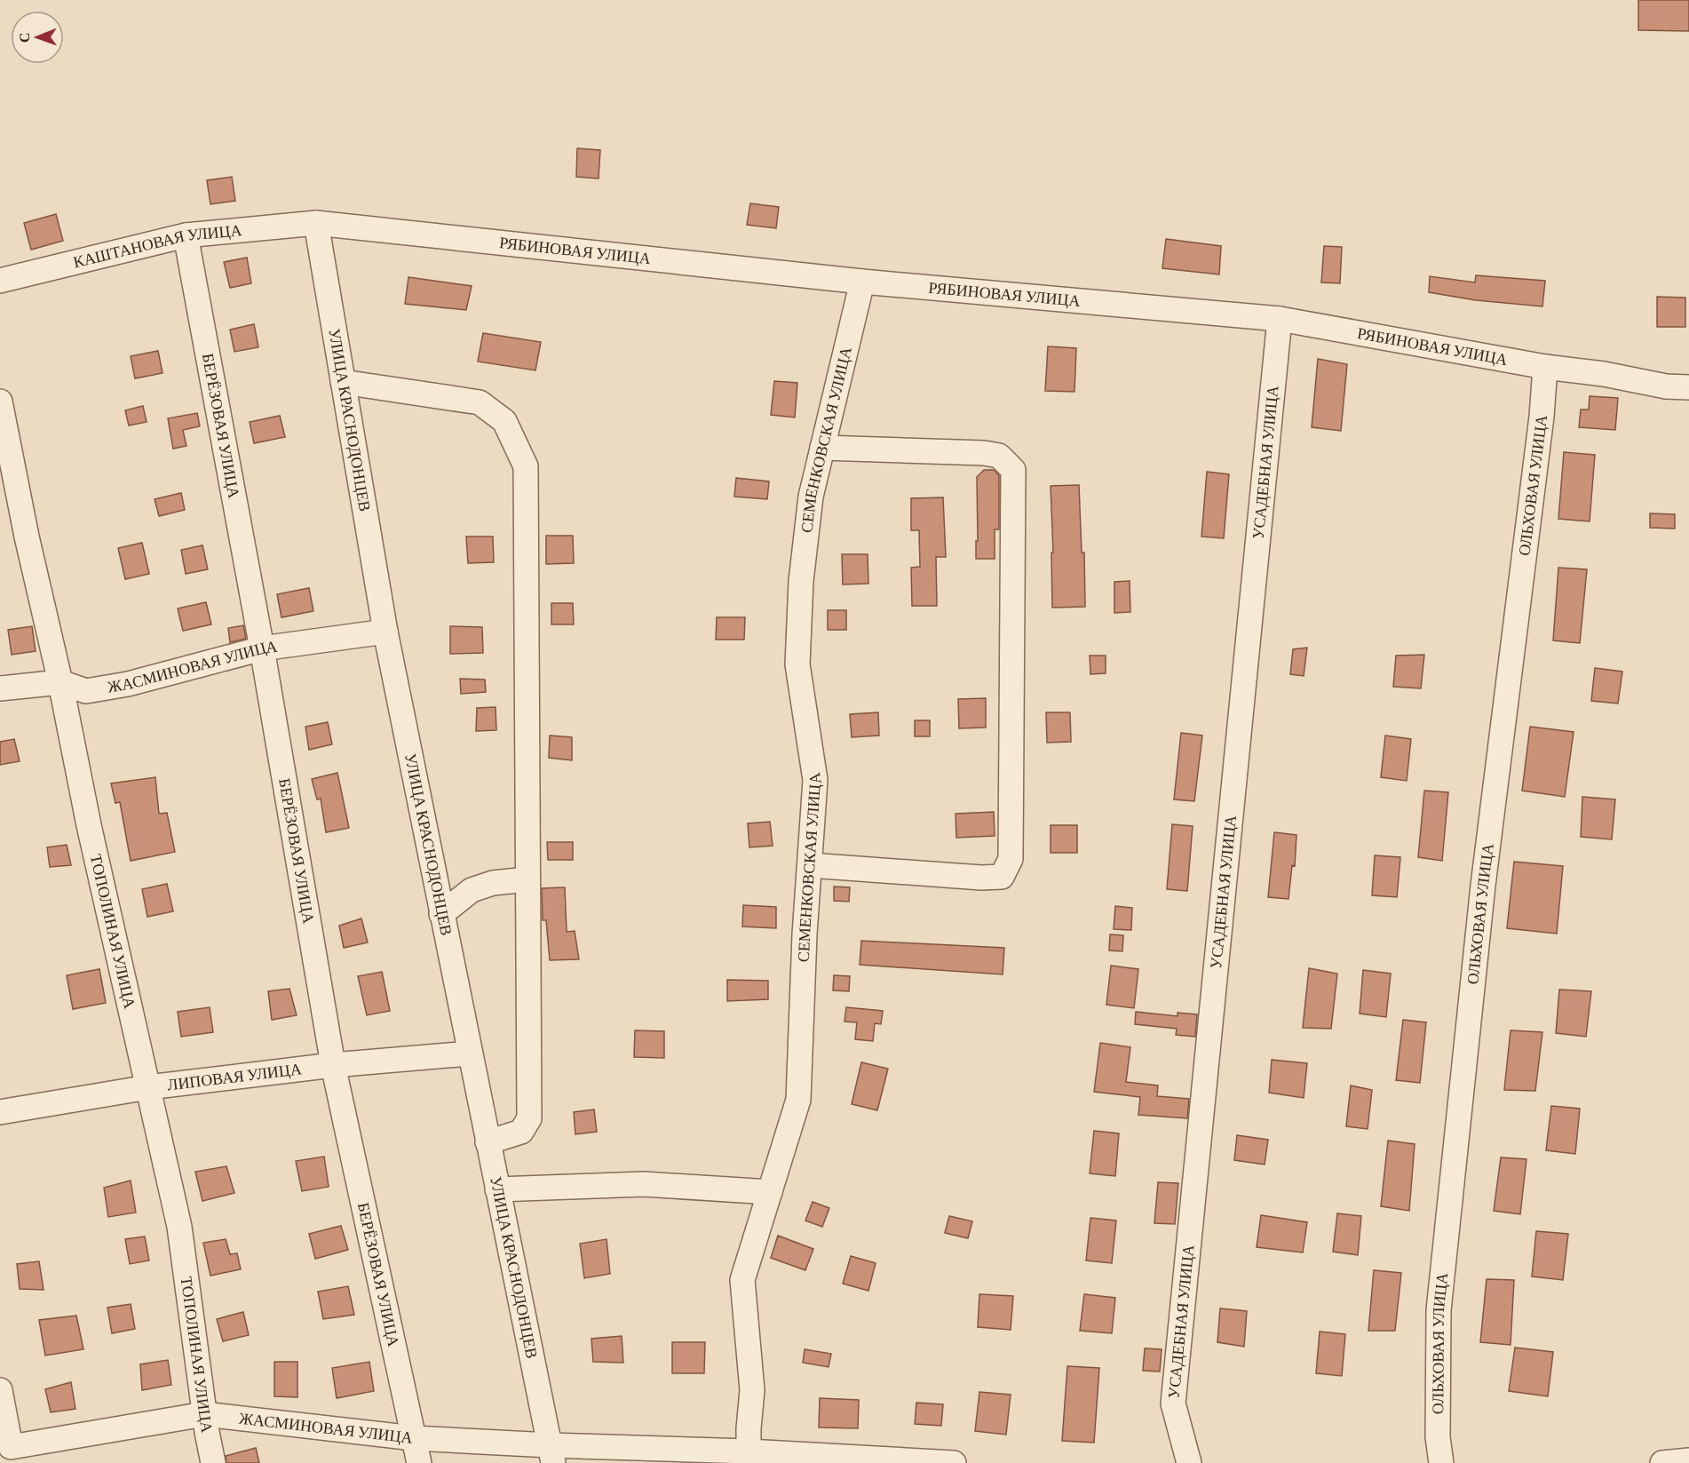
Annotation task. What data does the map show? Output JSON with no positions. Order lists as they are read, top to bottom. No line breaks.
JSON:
{"streets":{"street":["КАШТАНОВАЯ УЛИЦА","РЯБИНОВАЯ УЛИЦА","УЛИЦА КРАСНОДОНЦЕВ","БЕРЁЗОВАЯ УЛИЦА","СЕМЕНКОВСКАЯ УЛИЦА","УСАДЕБНАЯ УЛИЦА","ОЛЬХОВАЯ УЛИЦА","ЖАСМИНОВАЯ УЛИЦА","ТОПОЛИНАЯ УЛИЦА","ЛИПОВАЯ УЛИЦА"]},"crossings":[["КАШТАНОВАЯ УЛИЦА","РЯБИНОВАЯ УЛИЦА"],["КАШТАНОВАЯ УЛИЦА","УЛИЦА КРАСНОДОНЦЕВ"],["КАШТАНОВАЯ УЛИЦА","БЕРЁЗОВАЯ УЛИЦА"],["РЯБИНОВАЯ УЛИЦА","УЛИЦА КРАСНОДОНЦЕВ"],["РЯБИНОВАЯ УЛИЦА","СЕМЕНКОВСКАЯ УЛИЦА"],["РЯБИНОВАЯ УЛИЦА","УСАДЕБНАЯ УЛИЦА"],["РЯБИНОВАЯ УЛИЦА","ОЛЬХОВАЯ УЛИЦА"],["УЛИЦА КРАСНОДОНЦЕВ","ЖАСМИНОВАЯ УЛИЦА"],["УЛИЦА КРАСНОДОНЦЕВ","ЛИПОВАЯ УЛИЦА"],["БЕРЁЗОВАЯ УЛИЦА","ЖАСМИНОВАЯ УЛИЦА"],["БЕРЁЗОВАЯ УЛИЦА","ЛИПОВАЯ УЛИЦА"],["СЕМЕНКОВСКАЯ УЛИЦА","ЖАСМИНОВАЯ УЛИЦА"],["ЖАСМИНОВАЯ УЛИЦА","ТОПОЛИНАЯ УЛИЦА"],["ТОПОЛИНАЯ УЛИЦА","ЛИПОВАЯ УЛИЦА"]],"north":"left"}
